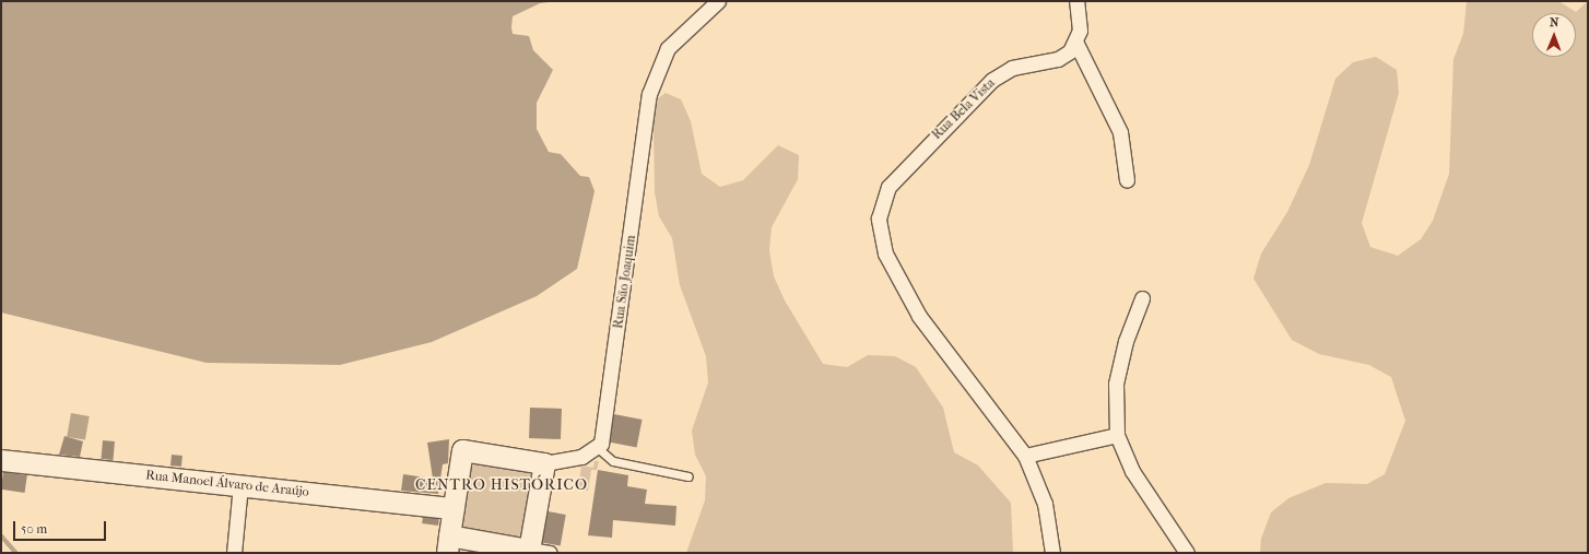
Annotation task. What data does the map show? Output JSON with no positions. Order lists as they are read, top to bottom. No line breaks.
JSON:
{"streets":{"street":["Rua Bela Vista","Rua São Joaquim","Rua Manoel Álvaro de Araújo"]},"districts":["CENTRO HISTÓRICO"],"scale_bar":"50 m","north":"top"}
